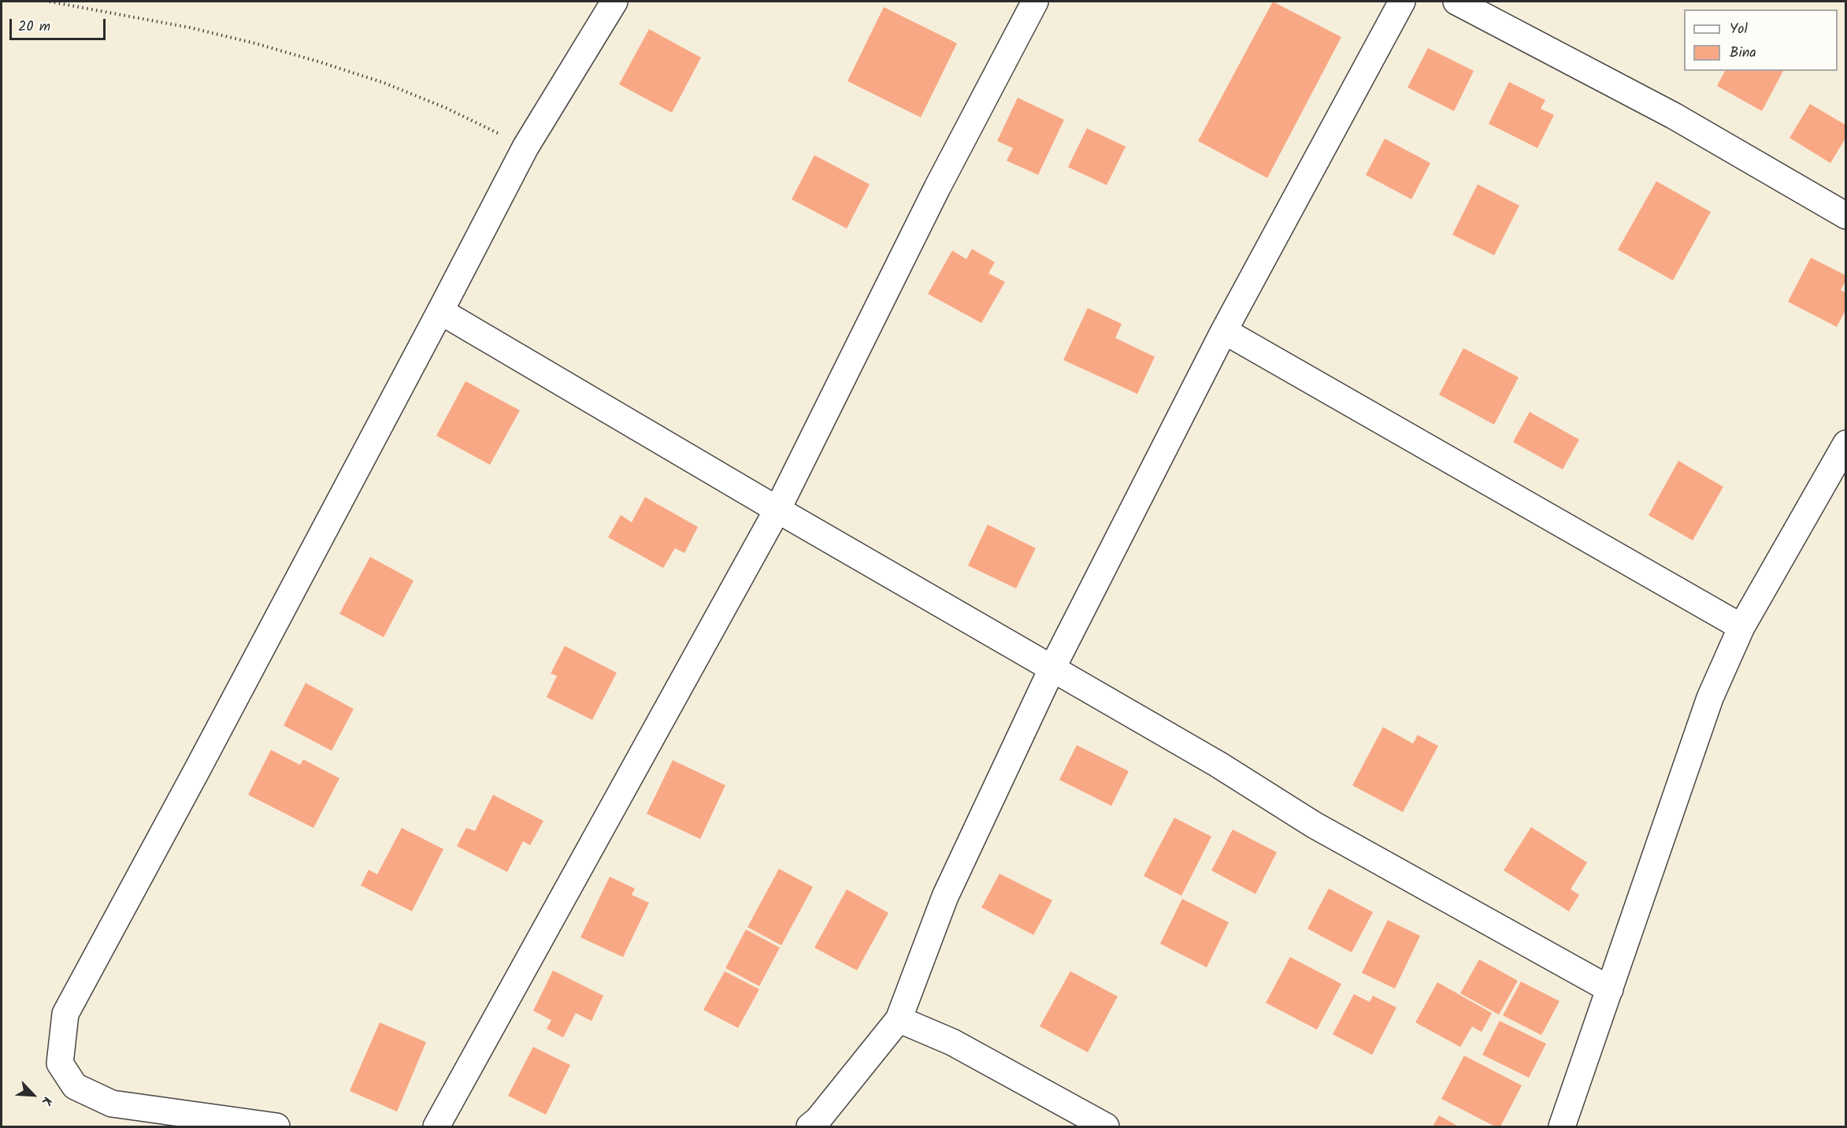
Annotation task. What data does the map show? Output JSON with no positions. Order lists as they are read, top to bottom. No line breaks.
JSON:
{"legend":["Yol","Bina"],"scale_bar":"20 m","north":"bottom right"}
